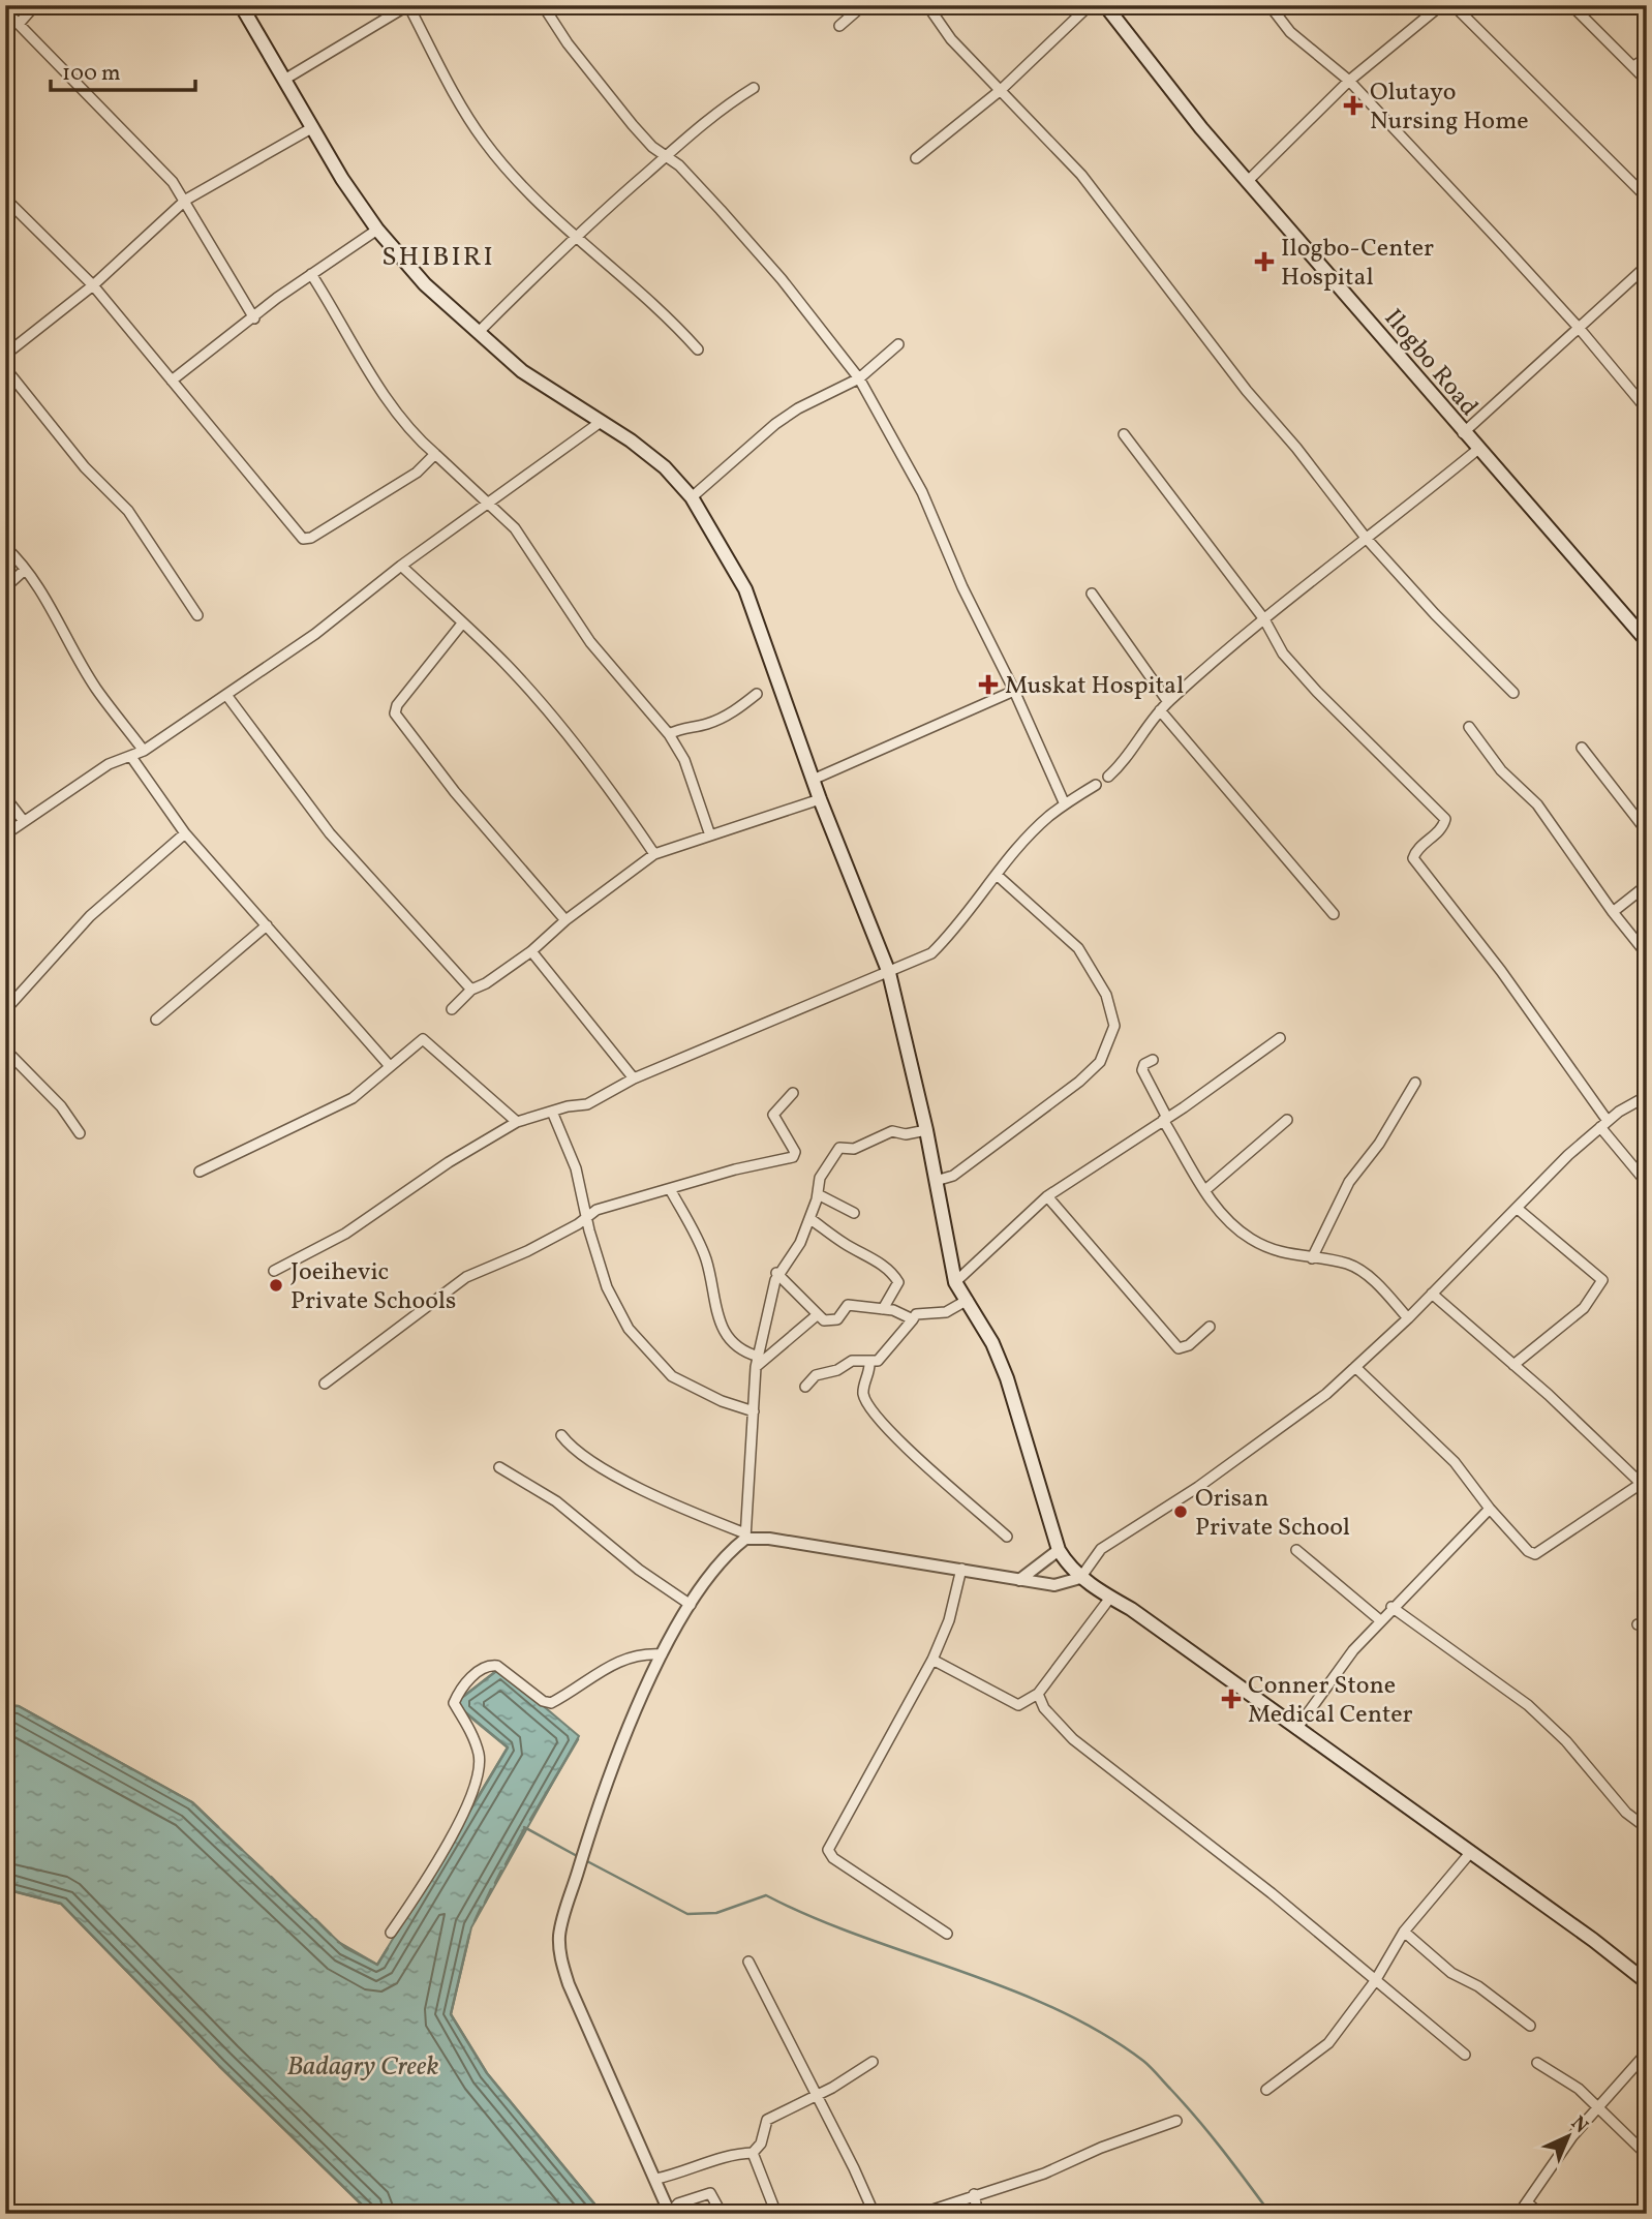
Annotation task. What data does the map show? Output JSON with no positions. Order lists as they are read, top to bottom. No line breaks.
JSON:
{"streets":{"main road":["Ilogbo Road"]},"districts":["SHIBIRI"],"water":["Badagry Creek"],"places":{"health":["Olutayo Nursing Home","Ilogbo-Center Hospital","Muskat Hospital","Conner Stone Medical Center"],"other":["Joeihevic Private Schools","Orisan Private School"]},"scale_bar":"100 m","north":"top right"}
